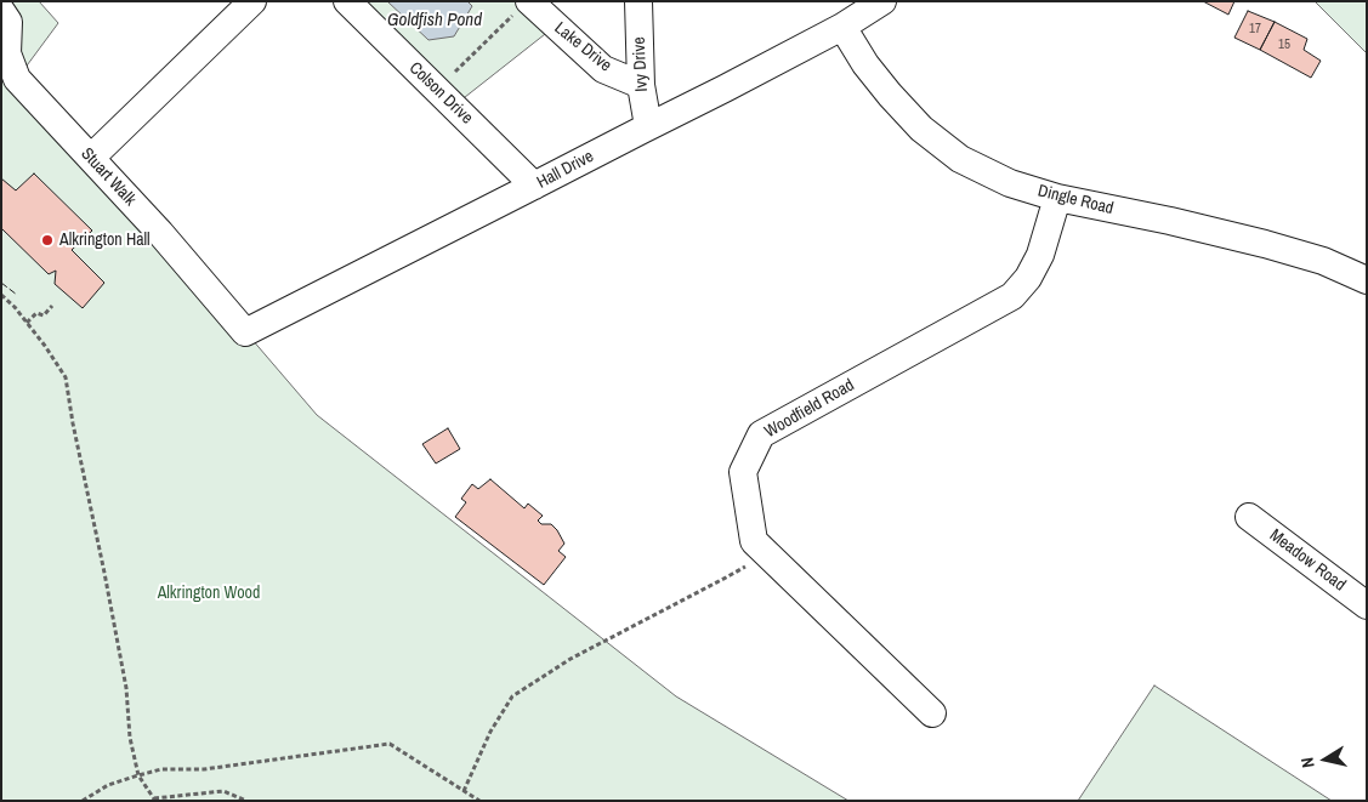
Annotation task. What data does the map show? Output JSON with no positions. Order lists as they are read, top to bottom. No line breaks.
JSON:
{"streets":{"street":["Lake Drive","Ivy Drive","Colson Drive","Hall Drive","Stuart Walk","Dingle Road","Woodfield Road","Meadow Road"]},"crossings":[["Lake Drive","Ivy Drive"],["Ivy Drive","Hall Drive"],["Colson Drive","Hall Drive"],["Hall Drive","Stuart Walk"],["Hall Drive","Dingle Road"],["Dingle Road","Woodfield Road"]],"water":["Goldfish Pond"],"parks":["Alkrington Wood"],"places":["Alkrington Hall"],"house_numbers":["17","15"],"north":"left"}
